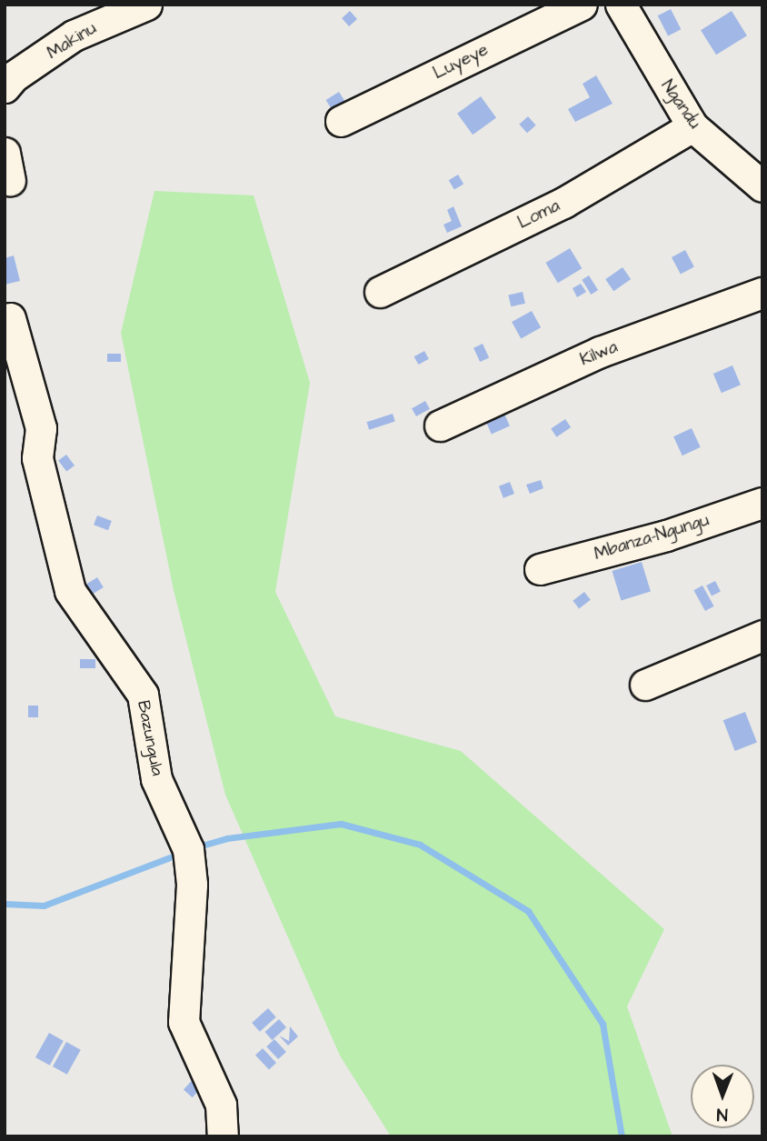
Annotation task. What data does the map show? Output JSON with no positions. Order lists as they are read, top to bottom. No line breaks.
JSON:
{"streets":{"street":["Makinu","Luyeye","Ngandu","Loma","Kilwa","Mbanza-Ngungu","Bazungula"]},"crossings":[["Ngandu","Loma"]],"north":"bottom"}
